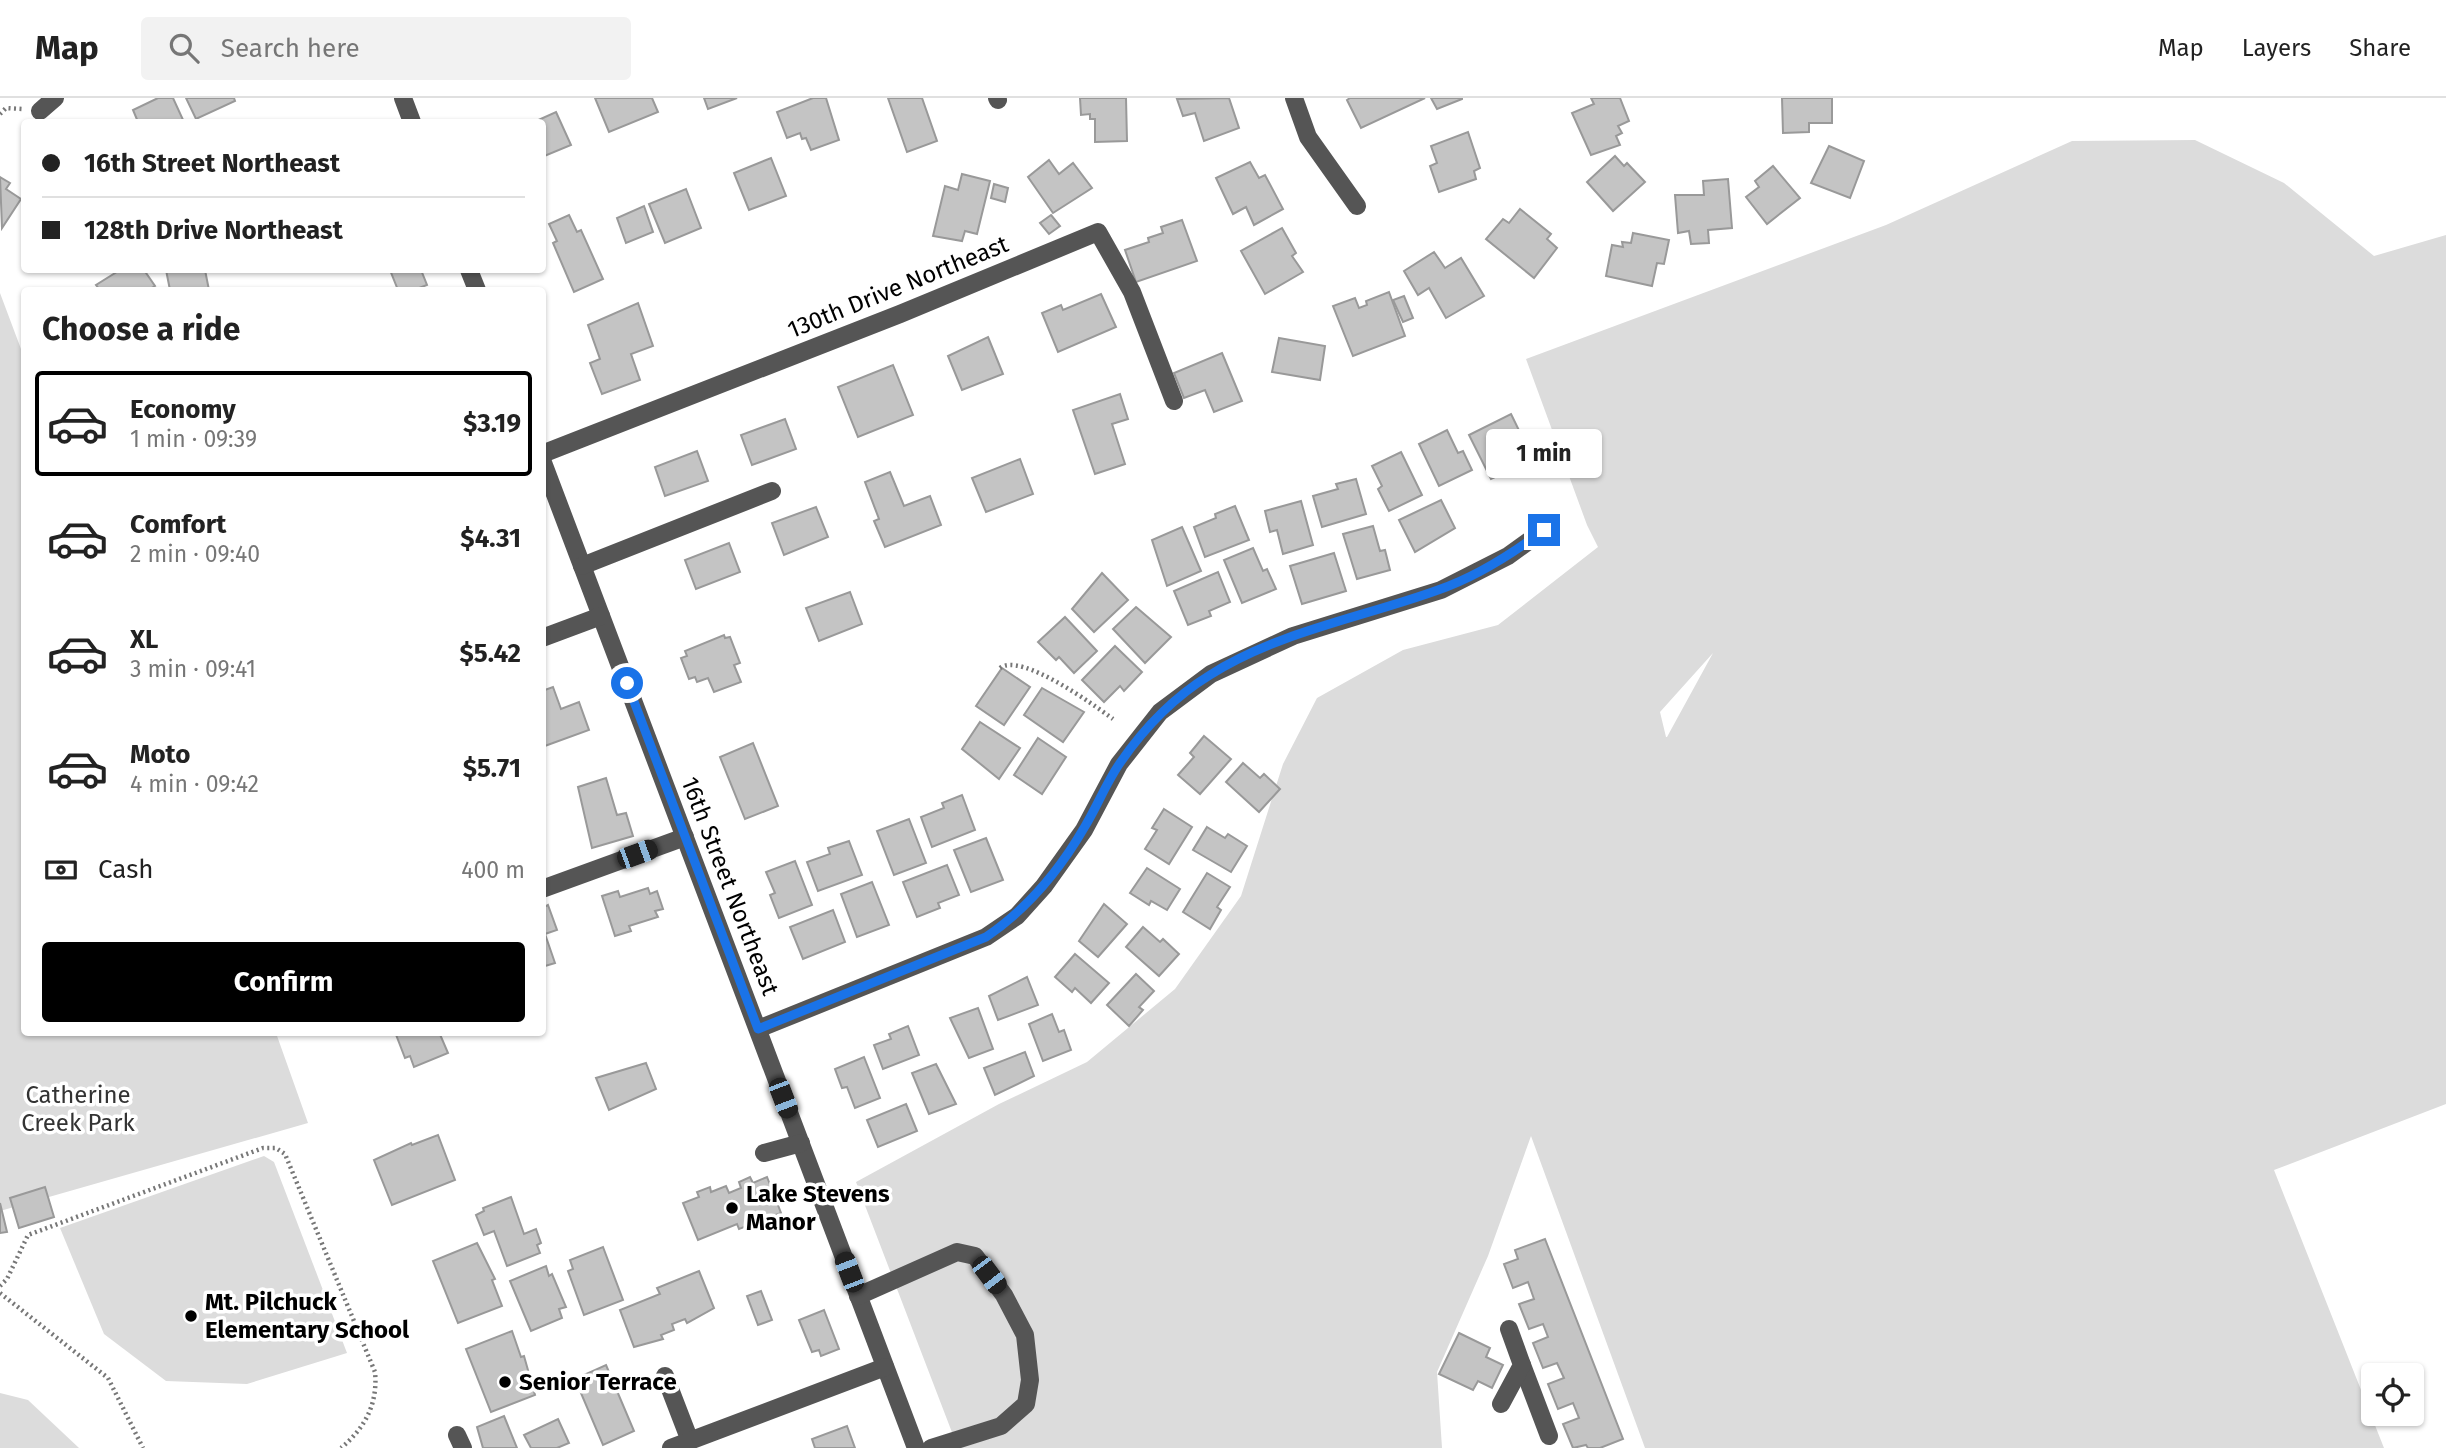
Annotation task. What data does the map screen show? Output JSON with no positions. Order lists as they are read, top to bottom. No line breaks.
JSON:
{"streets":{"street":["130th Drive Northeast","16th Street Northeast"]},"parks":["Catherine Creek Park"],"places":["Lake Stevens Manor","Mt. Pilchuck Elementary School","Senior Terrace"],"page":{"header":"Map","search":"Search here","nav":["Map","Layers","Share"],"banner":["16th Street Northeast","128th Drive Northeast"],"heading":"Choose a ride","list":[{"name":"Economy","note":"1 min · 09:39","value":"$3.19"},{"name":"Comfort","note":"2 min · 09:40","value":"$4.31"},{"name":"XL","note":"3 min · 09:41","value":"$5.42"},{"name":"Moto","note":"4 min · 09:42","value":"$5.71"}],"bubble":"1 min","pay":["Cash","400 m"],"buttons":"Confirm"}}
